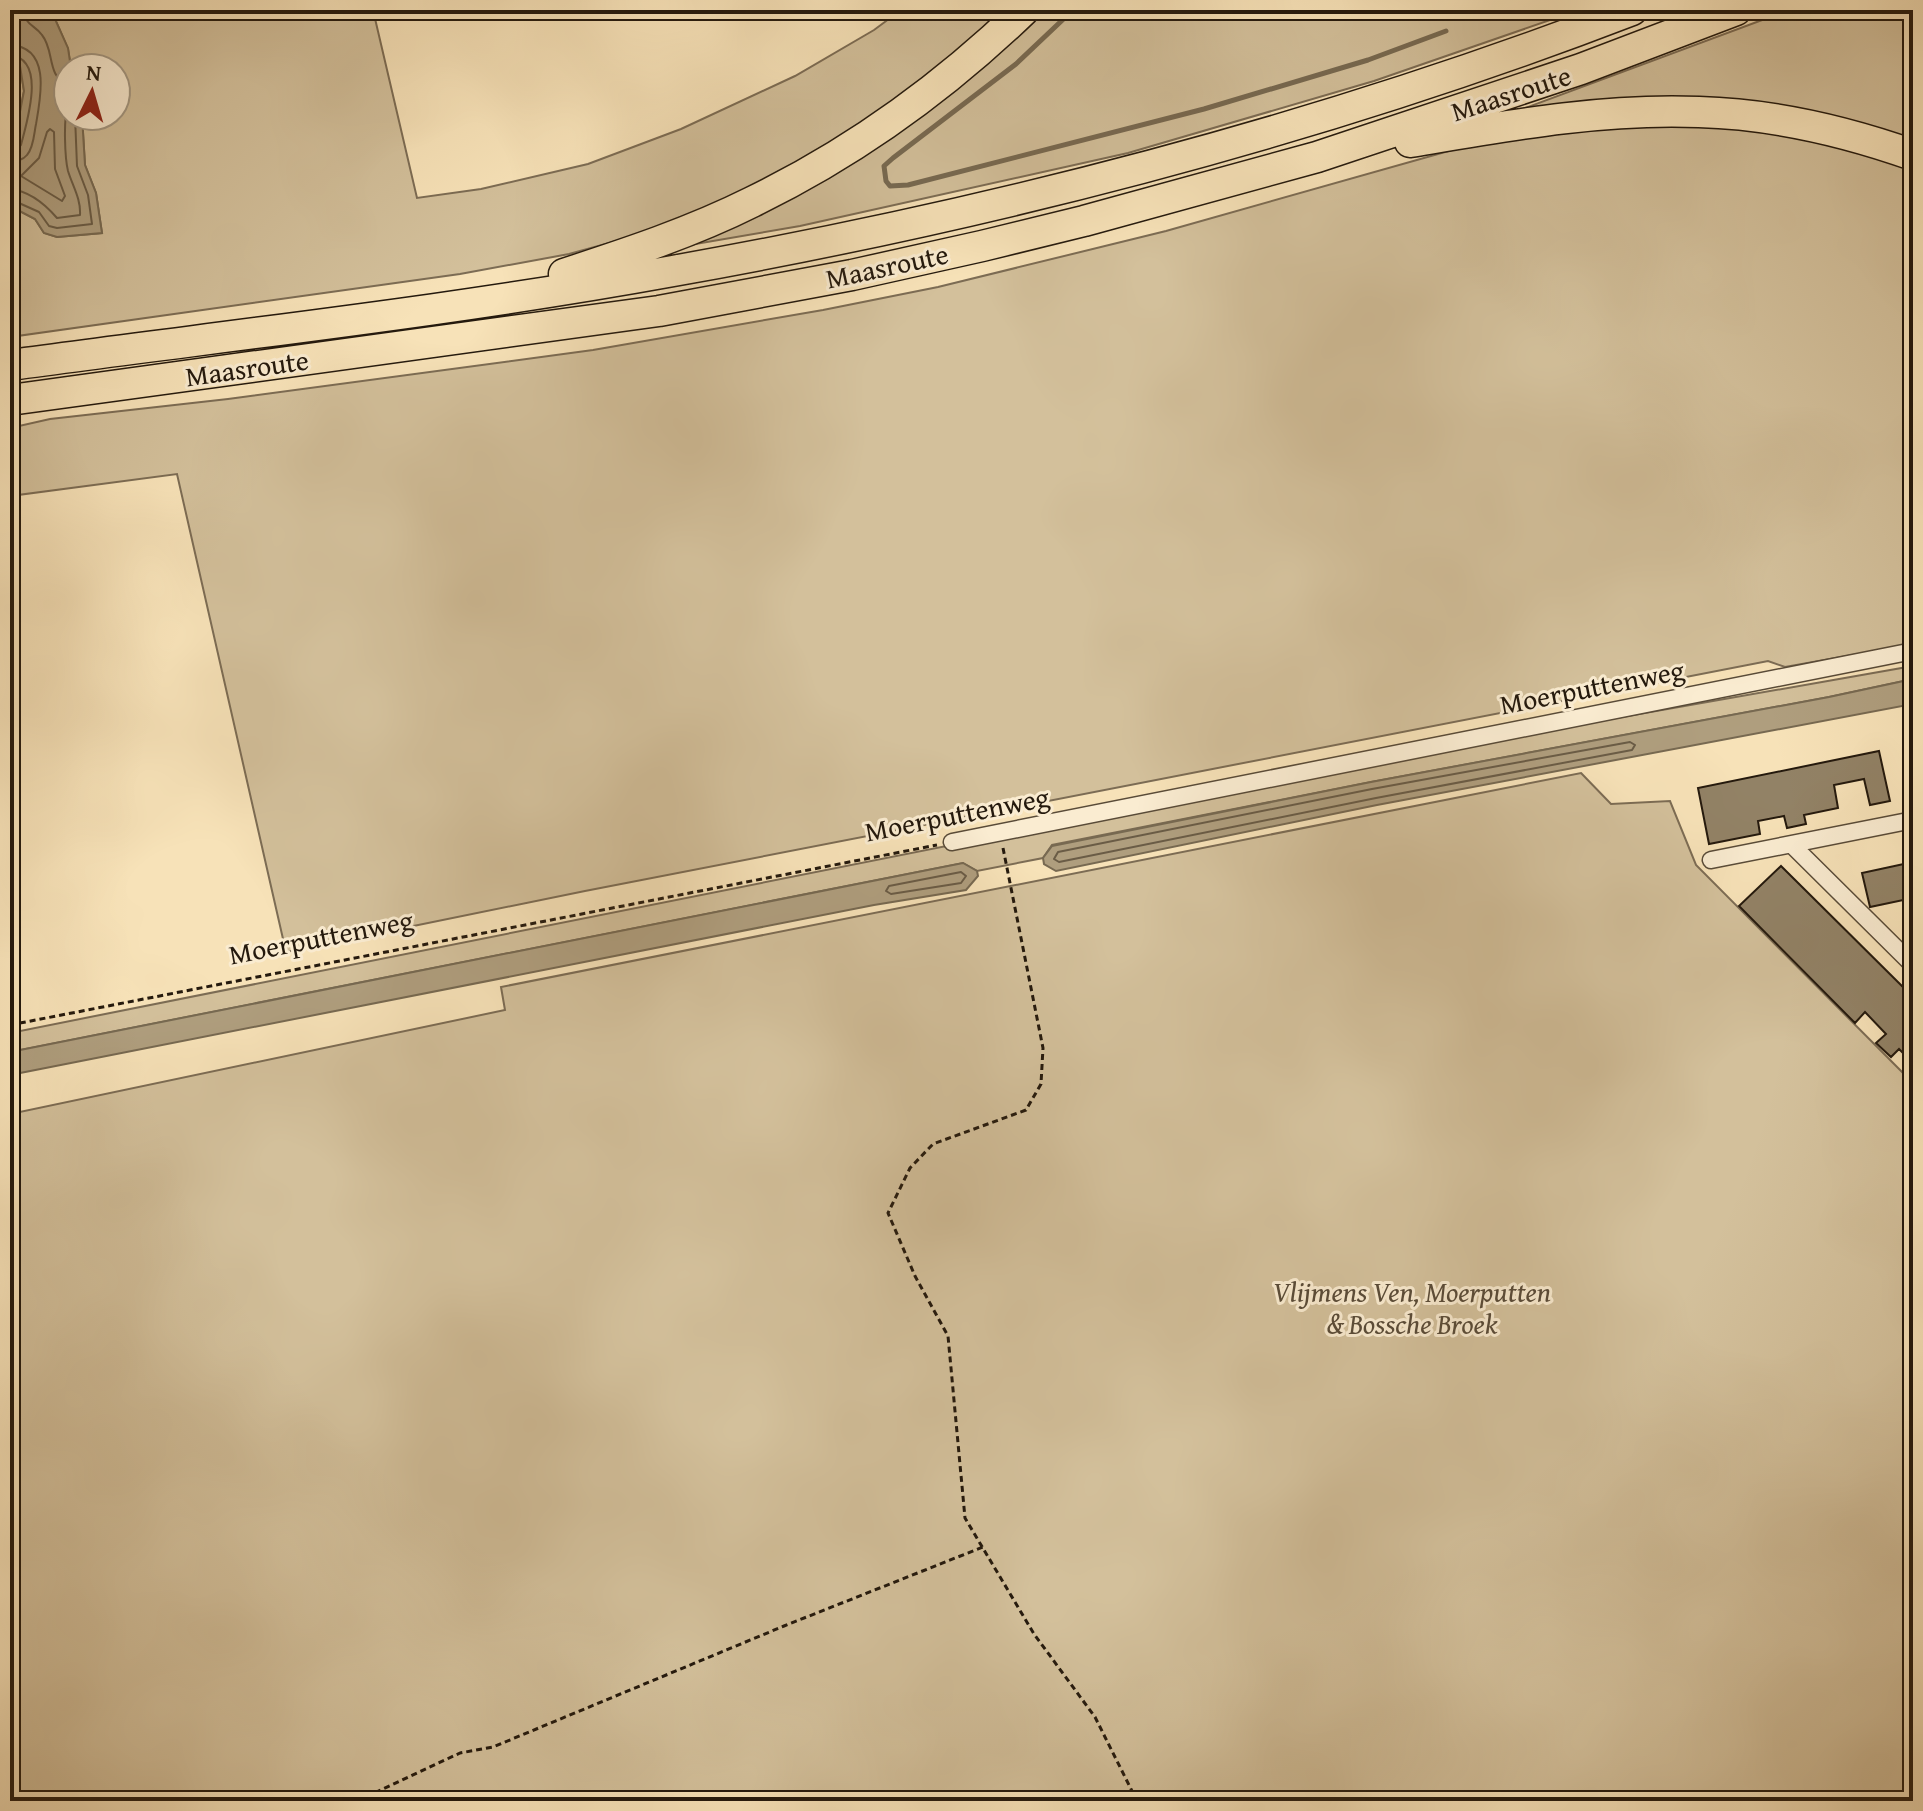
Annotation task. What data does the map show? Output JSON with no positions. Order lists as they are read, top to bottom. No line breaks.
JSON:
{"streets":{"highway":["Maasroute"],"street":["Moerputtenweg"]},"parks":["Vlijmens Ven, Moerputten & Bossche Broek"],"north":"top"}
